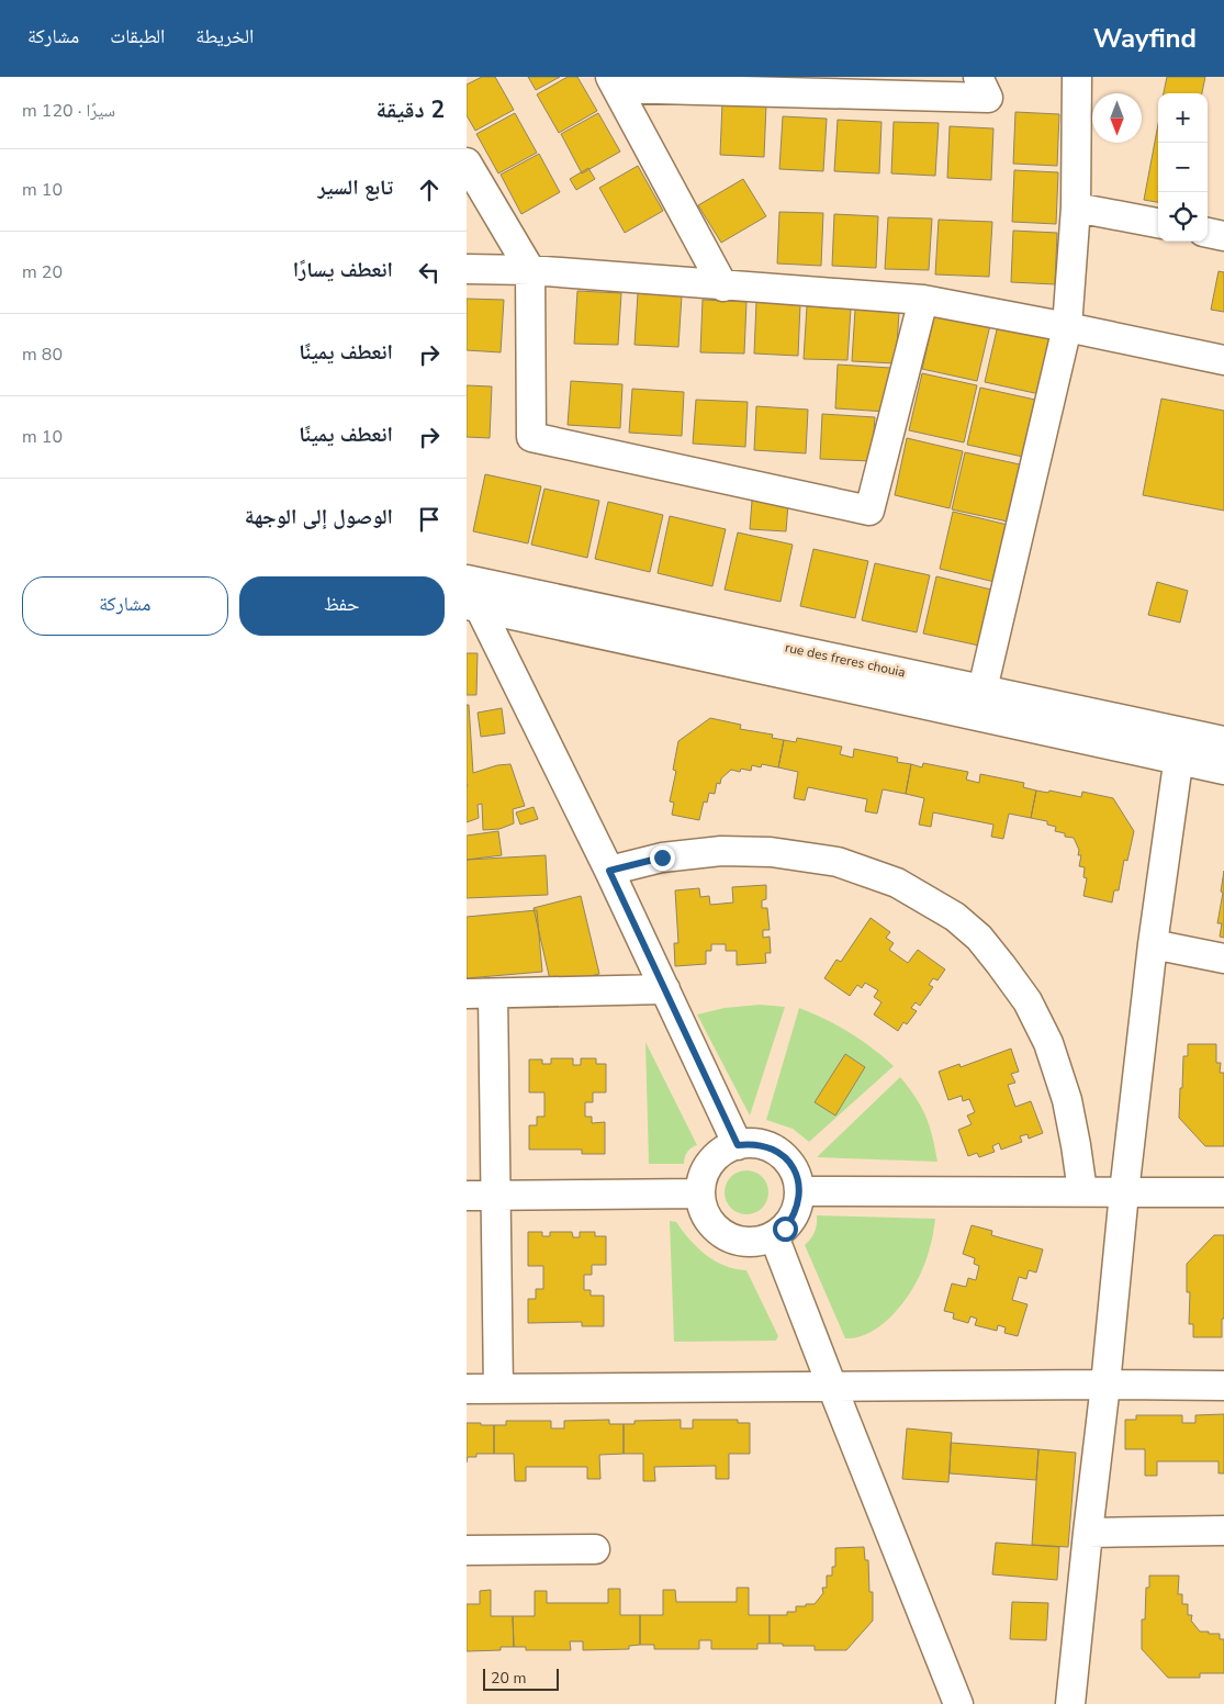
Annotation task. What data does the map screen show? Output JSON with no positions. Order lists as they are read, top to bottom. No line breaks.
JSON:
{"streets":{"street":["rue des freres chouia"]},"scale_bar":"20 m","north":"bottom","page":{"header":"Wayfind","nav":["الخريطة","الطبقات","مشاركة"],"heading":["2 دقيقة","سيرًا · 120 m"],"map_buttons":["+","−"],"list":[["تابع السير","10 m"],["انعطف يسارًا","20 m"],["انعطف يمينًا","80 m"],["انعطف يمينًا","10 m"],"الوصول إلى الوجهة"],"buttons":["حفظ","مشاركة"],"scale":"20 m"}}
